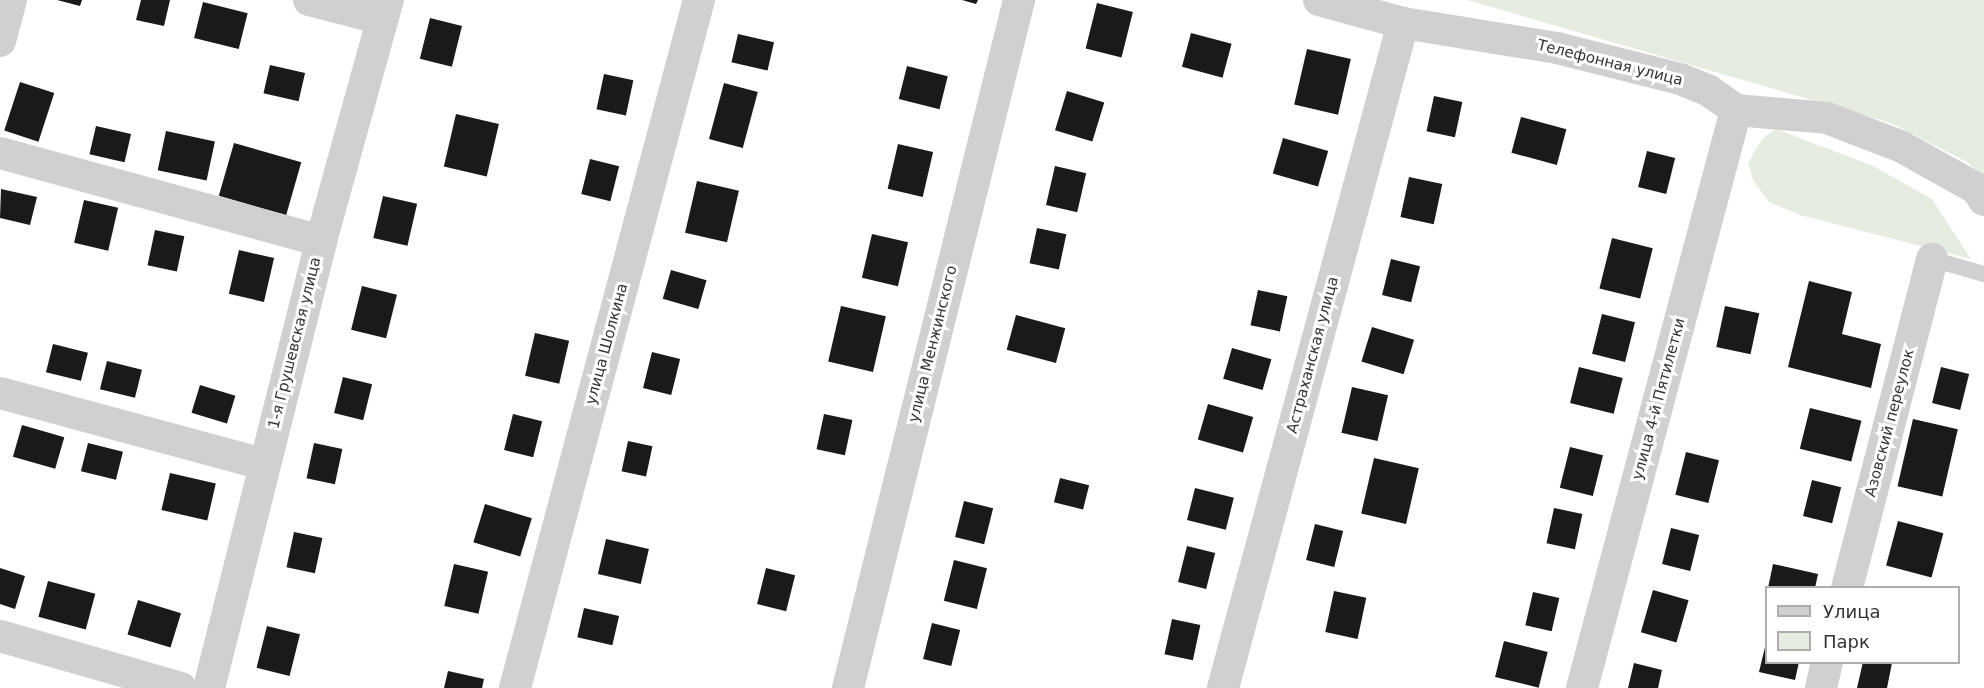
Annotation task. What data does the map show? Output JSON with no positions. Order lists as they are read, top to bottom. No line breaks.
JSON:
{"streets":{"street":["Телефонная улица","1-я Грушевская улица","улица Шолкина","улица Менжинского","Астраханская улица","улица 4-й Пятилетки","Азовский переулок"]},"crossings":[["Телефонная улица","Астраханская улица"],["Телефонная улица","улица 4-й Пятилетки"]],"legend":["Улица","Парк"]}
